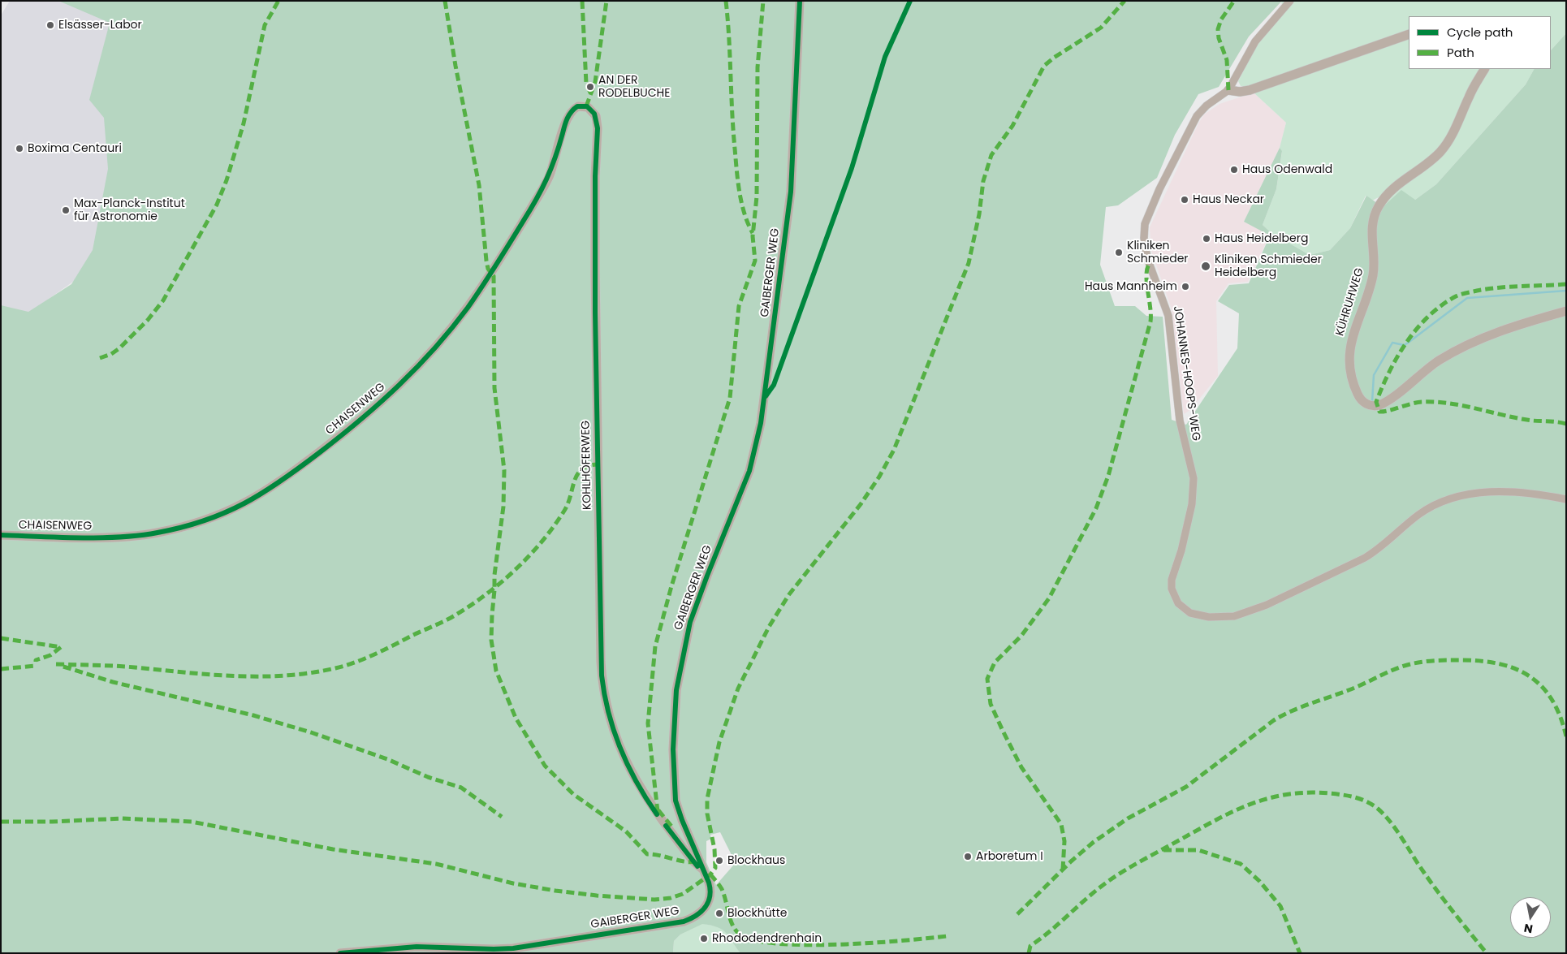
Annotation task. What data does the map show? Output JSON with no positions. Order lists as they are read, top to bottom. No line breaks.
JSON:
{"streets":{"street":["GAIBERGER WEG","KÜHRUHWEG","JOHANNES-HOOPS-WEG","CHAISENWEG","KOHLHÖFERWEG"]},"crossings":[["GAIBERGER WEG","KOHLHÖFERWEG"],["CHAISENWEG","KOHLHÖFERWEG"]],"places":["Elsässer-Labor","AN DER RODELBUCHE","Boxima Centauri","Haus Odenwald","Haus Neckar","Max-Planck-Institut für Astronomie","Haus Heidelberg","Kliniken Schmieder","Kliniken Schmieder Heidelberg","Haus Mannheim","Arboretum I","Blockhaus","Blockhütte","Rhododendrenhain"],"legend":["Cycle path","Path"],"north":"bottom"}
